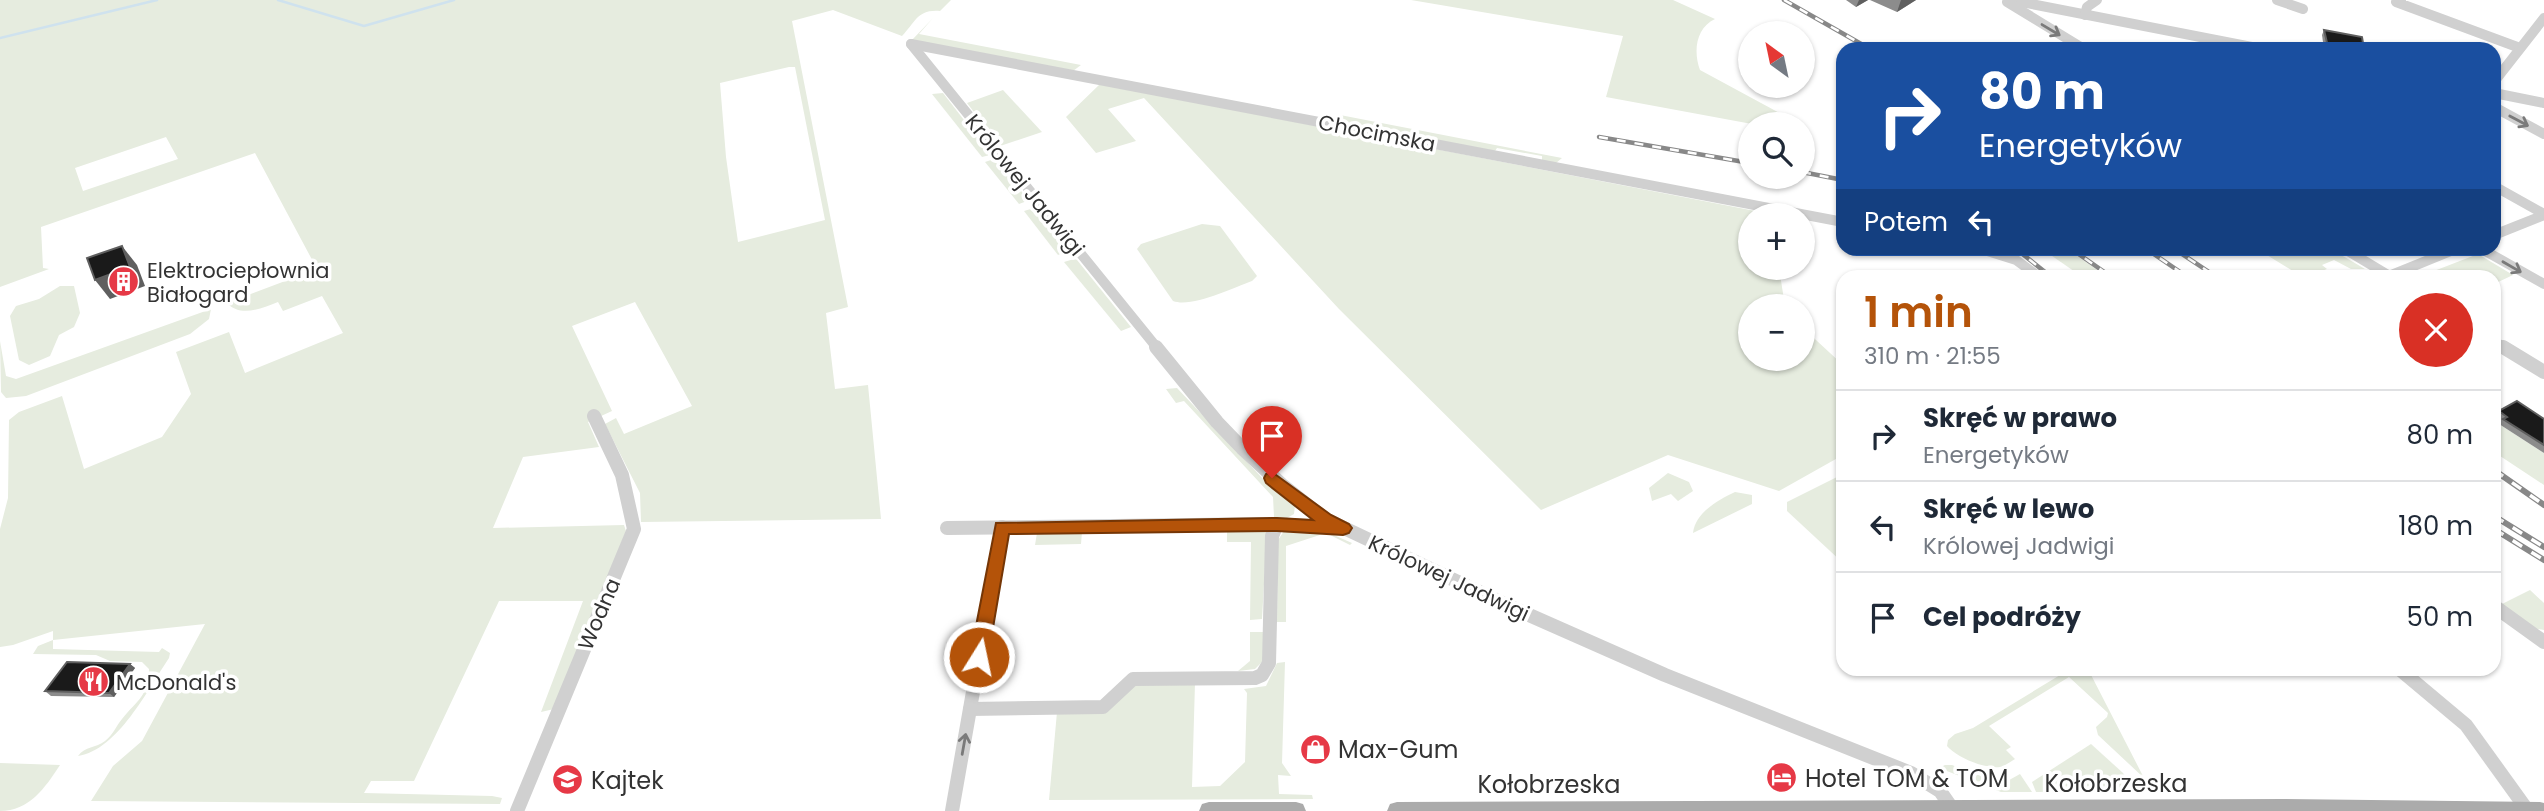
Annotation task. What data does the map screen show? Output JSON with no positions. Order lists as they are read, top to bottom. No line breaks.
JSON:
{"streets":{"main road":["Kołobrzeska"],"street":["Chocimska","Królowej Jadwigi","Wodna"]},"crossings":[["Chocimska","Królowej Jadwigi"],["Królowej Jadwigi","Kołobrzeska"]],"places":{"building":["Elektrociepłownia Białogard"],"restaurant":["McDonald's"],"shop":["Max-Gum"],"hotel":["Hotel TOM & TOM"],"school or university":["Kajtek"]},"north":"top left","page":{"map_buttons":["+","−"],"turn":["80 m","Energetyków"],"then":"Potem","heading":["1 min","310 m · 21:55"],"list":[{"name":"Skręć w prawo","note":"Energetyków","value":"80 m"},{"name":"Skręć w lewo","note":"Królowej Jadwigi","value":"180 m"},{"name":"Cel podróży","value":"50 m"}]}}
